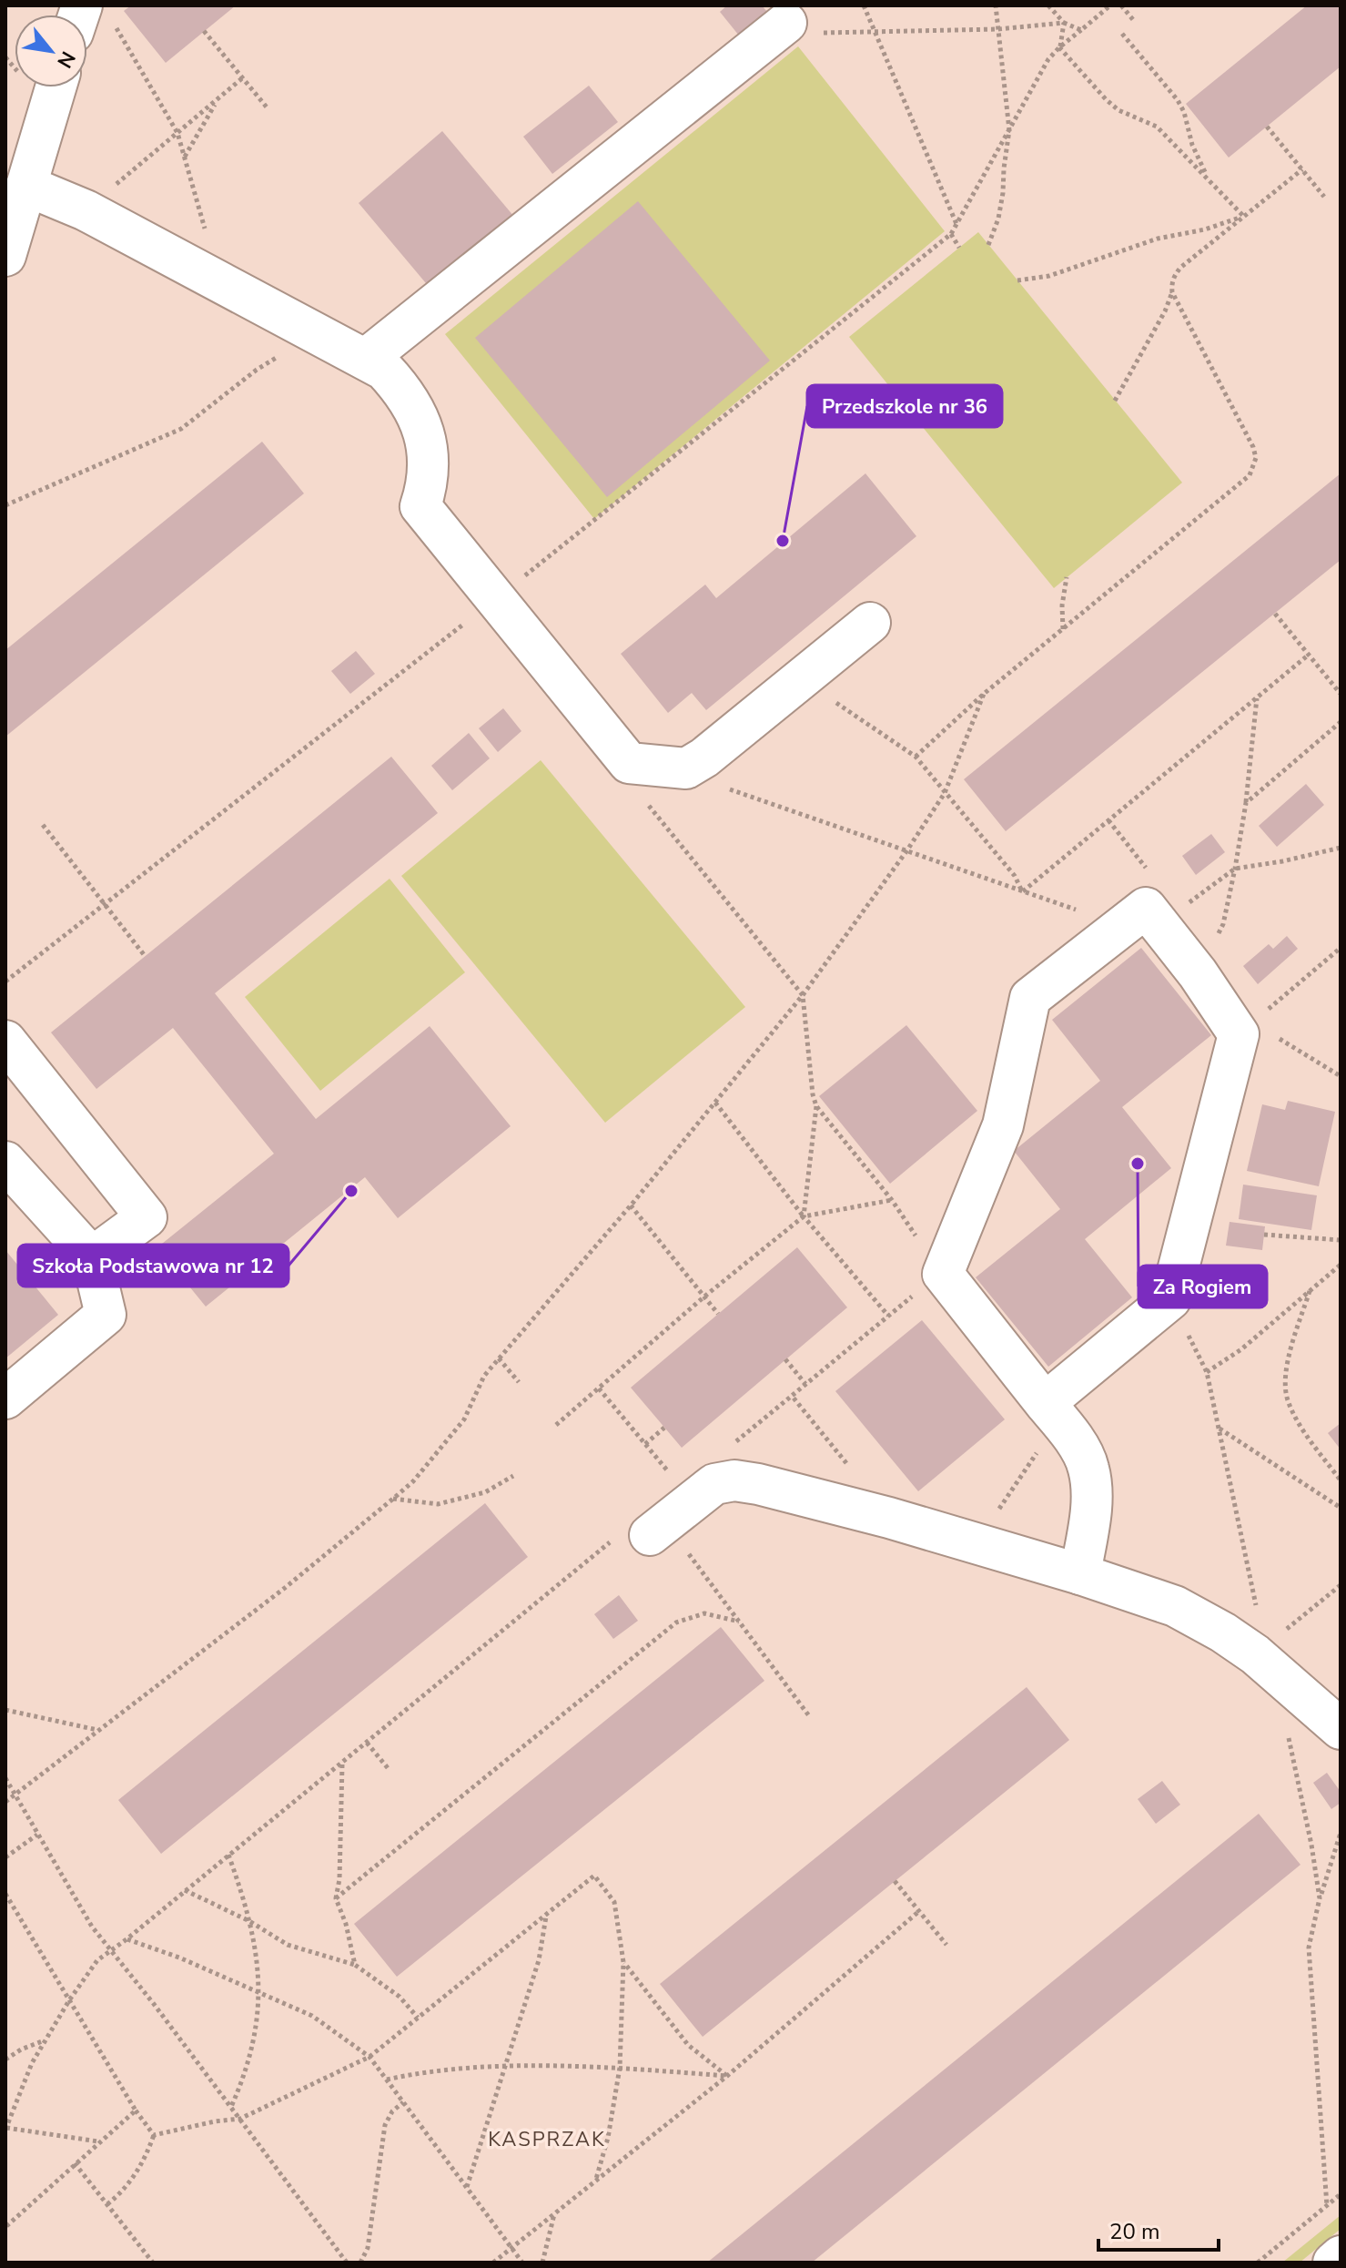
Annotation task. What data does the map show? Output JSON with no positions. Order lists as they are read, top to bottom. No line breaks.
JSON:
{"districts":["KASPRZAK"],"places":["Przedszkole nr 36","Za Rogiem","Szkoła Podstawowa nr 12"],"scale_bar":"20 m","north":"bottom right"}
